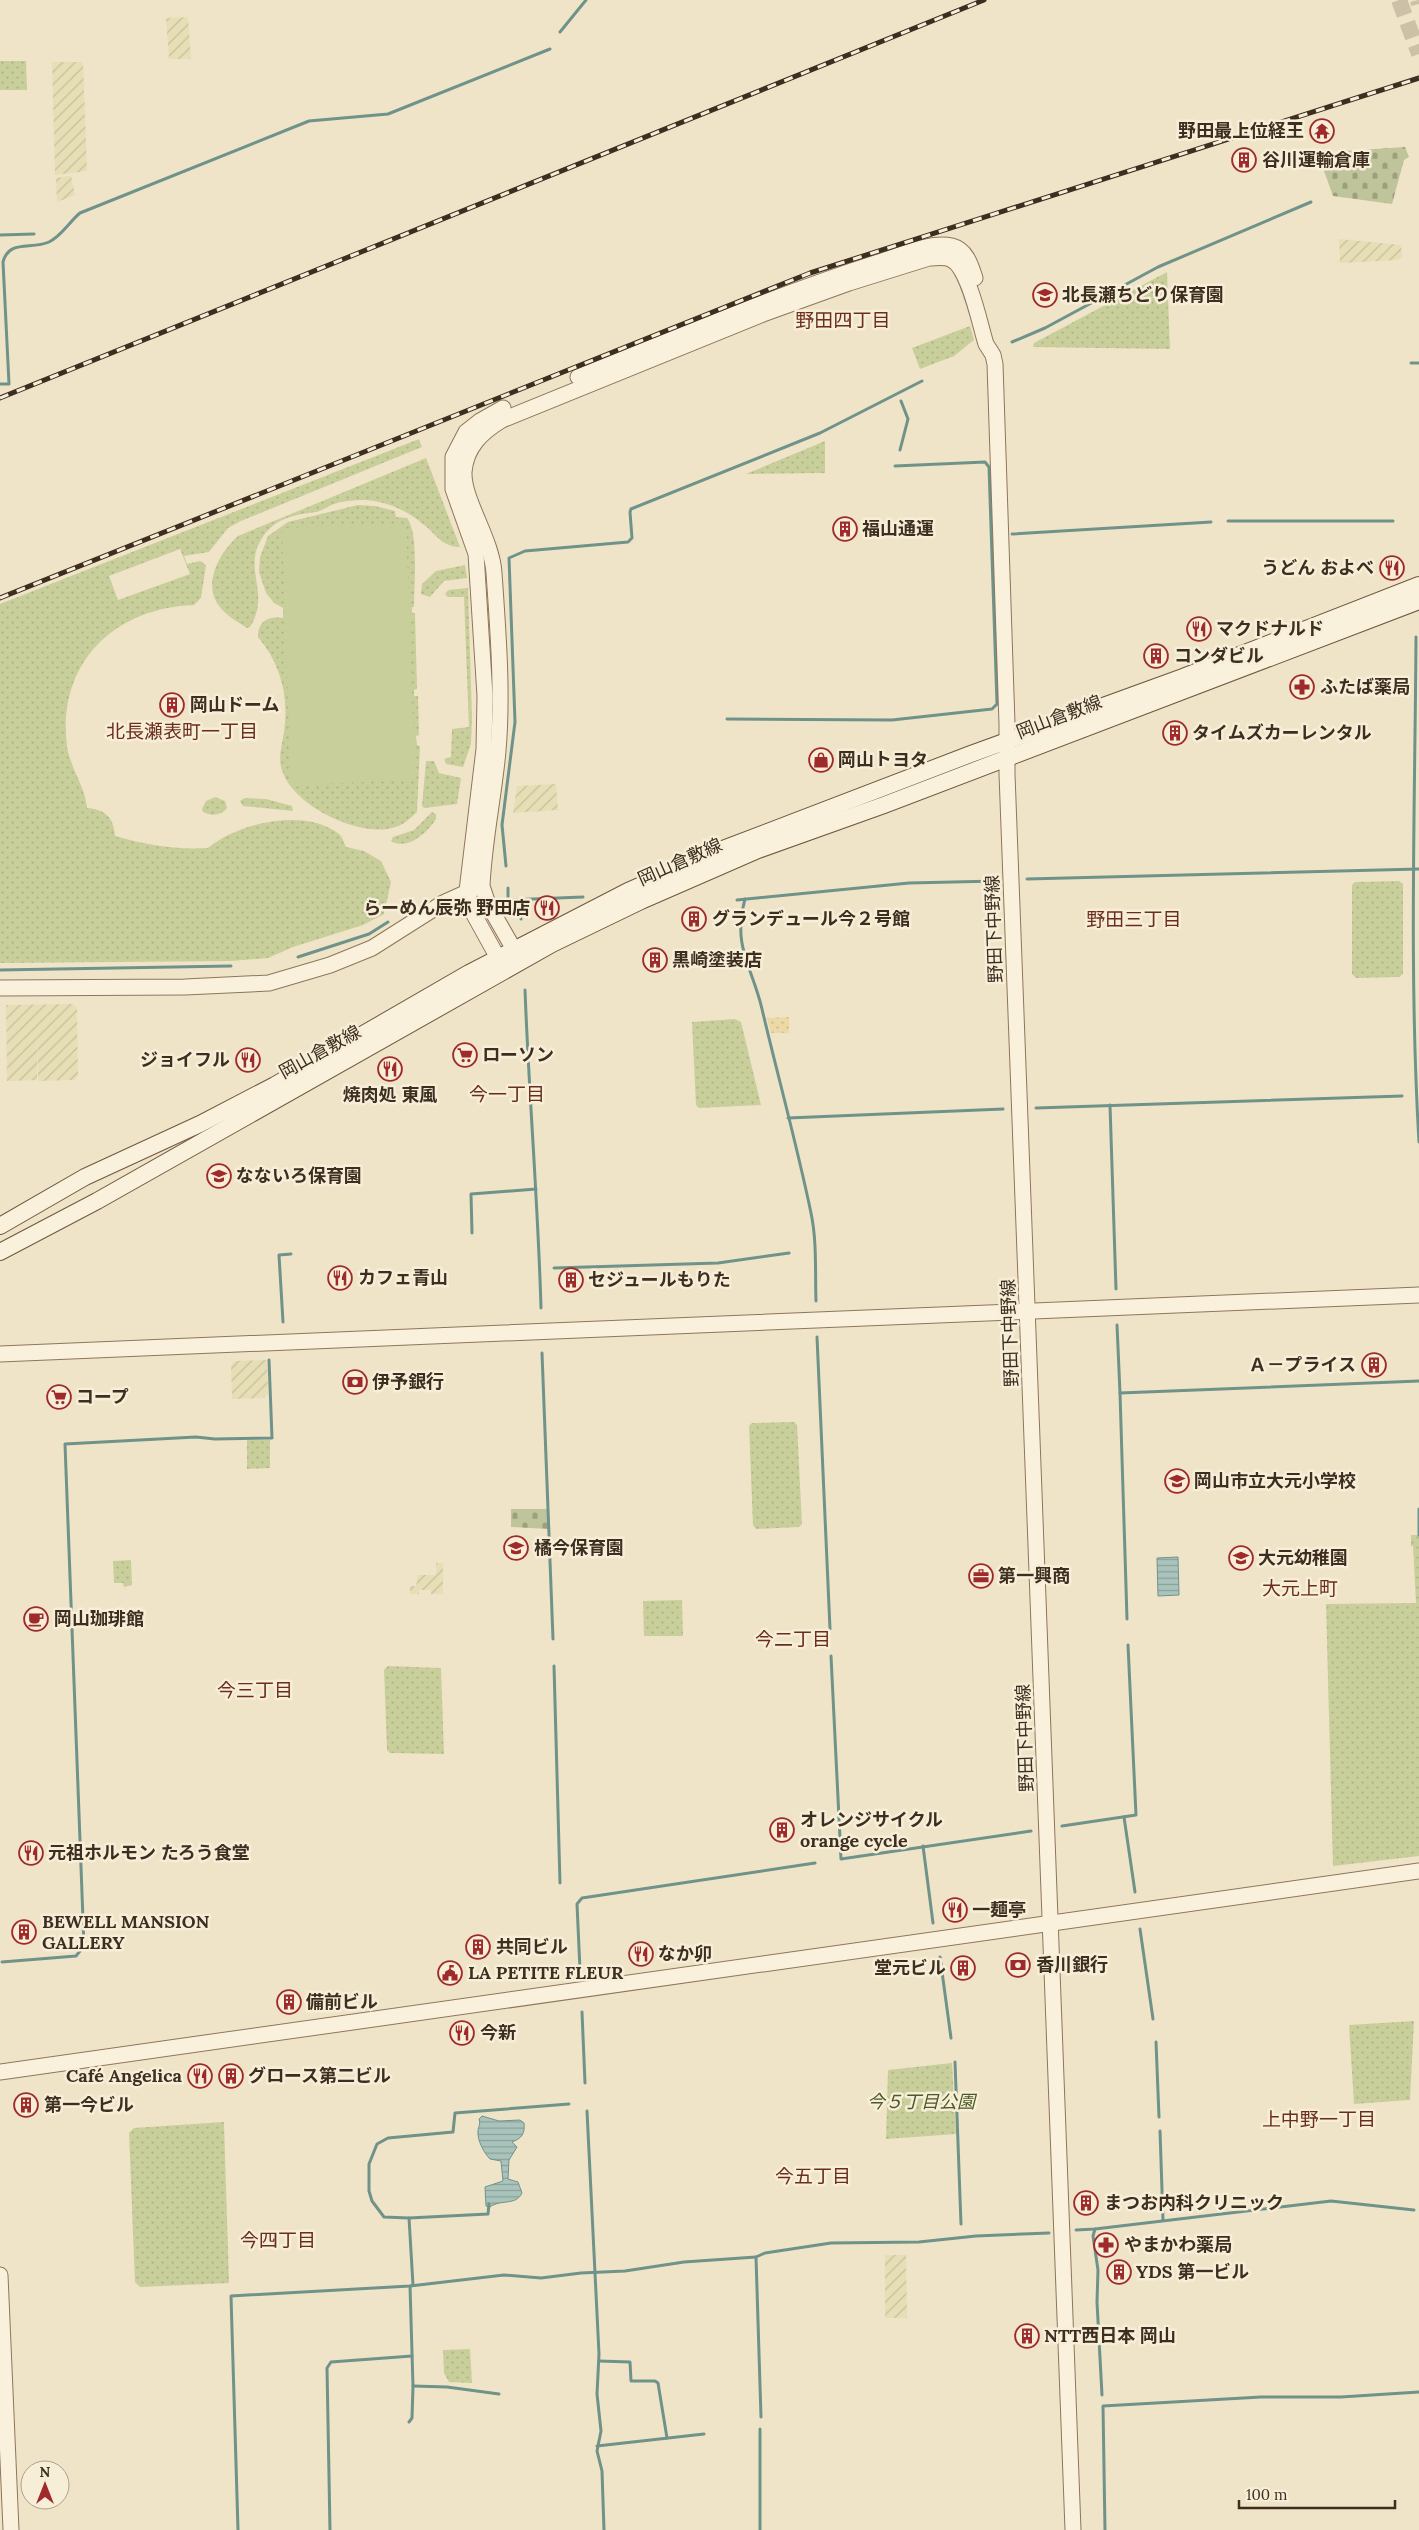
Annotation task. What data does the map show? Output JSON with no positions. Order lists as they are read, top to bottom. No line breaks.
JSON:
{"streets":{"main road":["岡山倉敷線"],"street":["野田下中野線"]},"crossings":[["岡山倉敷線","野田下中野線"]],"districts":["野田四丁目","北長瀬表町一丁目","野田三丁目","今一丁目","大元上町","今二丁目","今三丁目","上中野一丁目","今五丁目","今四丁目"],"parks":["今５丁目公園"],"places":{"temple":["野田最上位経王"],"building":["谷川運輸倉庫","福山通運","コンダビル","岡山ドーム","タイムズカーレンタル","グランデュール今２号館","黒崎塗装店","セジュールもりた","Ａ－プライス","オレンジサイクル orange cycle","BEWELL MANSION GALLERY","共同ビル","堂元ビル","備前ビル","グロース第二ビル","第一今ビル","まつお内科クリニック","YDS 第一ビル","NTT西日本 岡山"],"school or university":["北長瀬ちどり保育園","なないろ保育園","岡山市立大元小学校","橘今保育園","大元幼稚園"],"restaurant":["うどん およべ","マクドナルド","らーめん辰弥 野田店","ジョイフル","焼肉処 東風","カフェ青山","元祖ホルモン たろう食堂","一麺亭","なか卯","今新","Café Angelica"],"pharmacy":["ふたば薬局","やまかわ薬局"],"shop":["岡山トヨタ"],"supermarket":["ローソン","コープ"],"bank":["伊予銀行","香川銀行"],"office":["第一興商"],"cafe":["岡山珈琲館"],"public building":["LA PETITE FLEUR"]},"scale_bar":"100 m","north":"top"}
